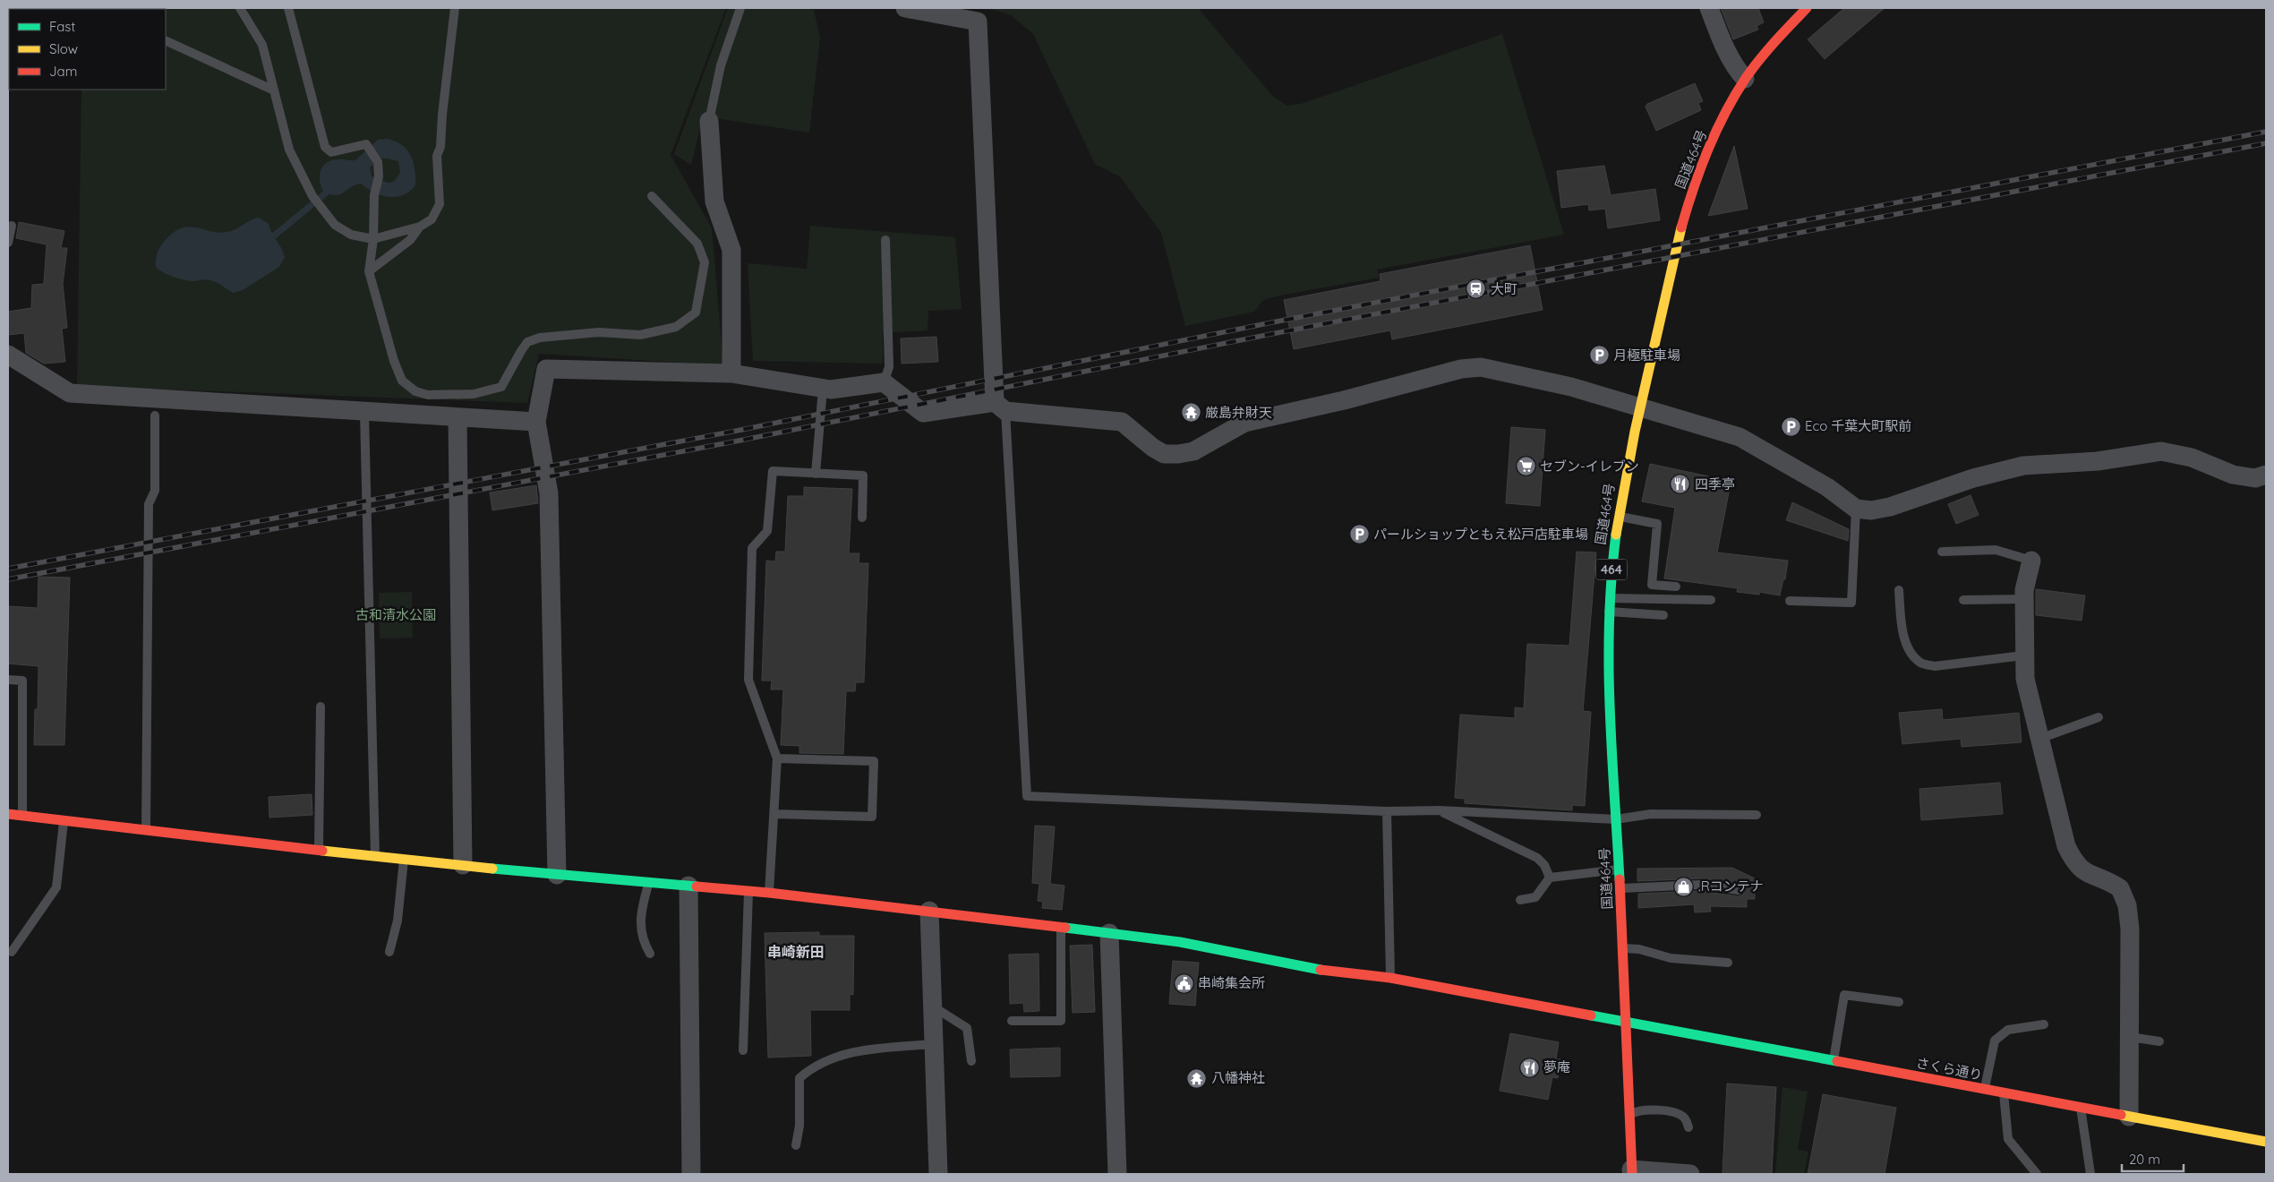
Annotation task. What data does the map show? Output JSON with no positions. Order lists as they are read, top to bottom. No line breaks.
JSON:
{"streets":{"main road":["国道464号","464","さくら通り"]},"crossings":[["国道464号","さくら通り"]],"districts":["串崎新田"],"parks":["古和清水公園"],"places":{"station":["大町"],"parking":["月極駐車場","Eco 千葉大町駅前","パールショップともえ松戸店駐車場"],"temple":["厳島弁財天","八幡神社"],"supermarket":["セブン-イレブン"],"restaurant":["四季亭","夢庵"],"shop":[".Rコンテナ"],"public building":["串崎集会所"]},"legend":["Fast","Slow","Jam"],"scale_bar":"20 m"}
